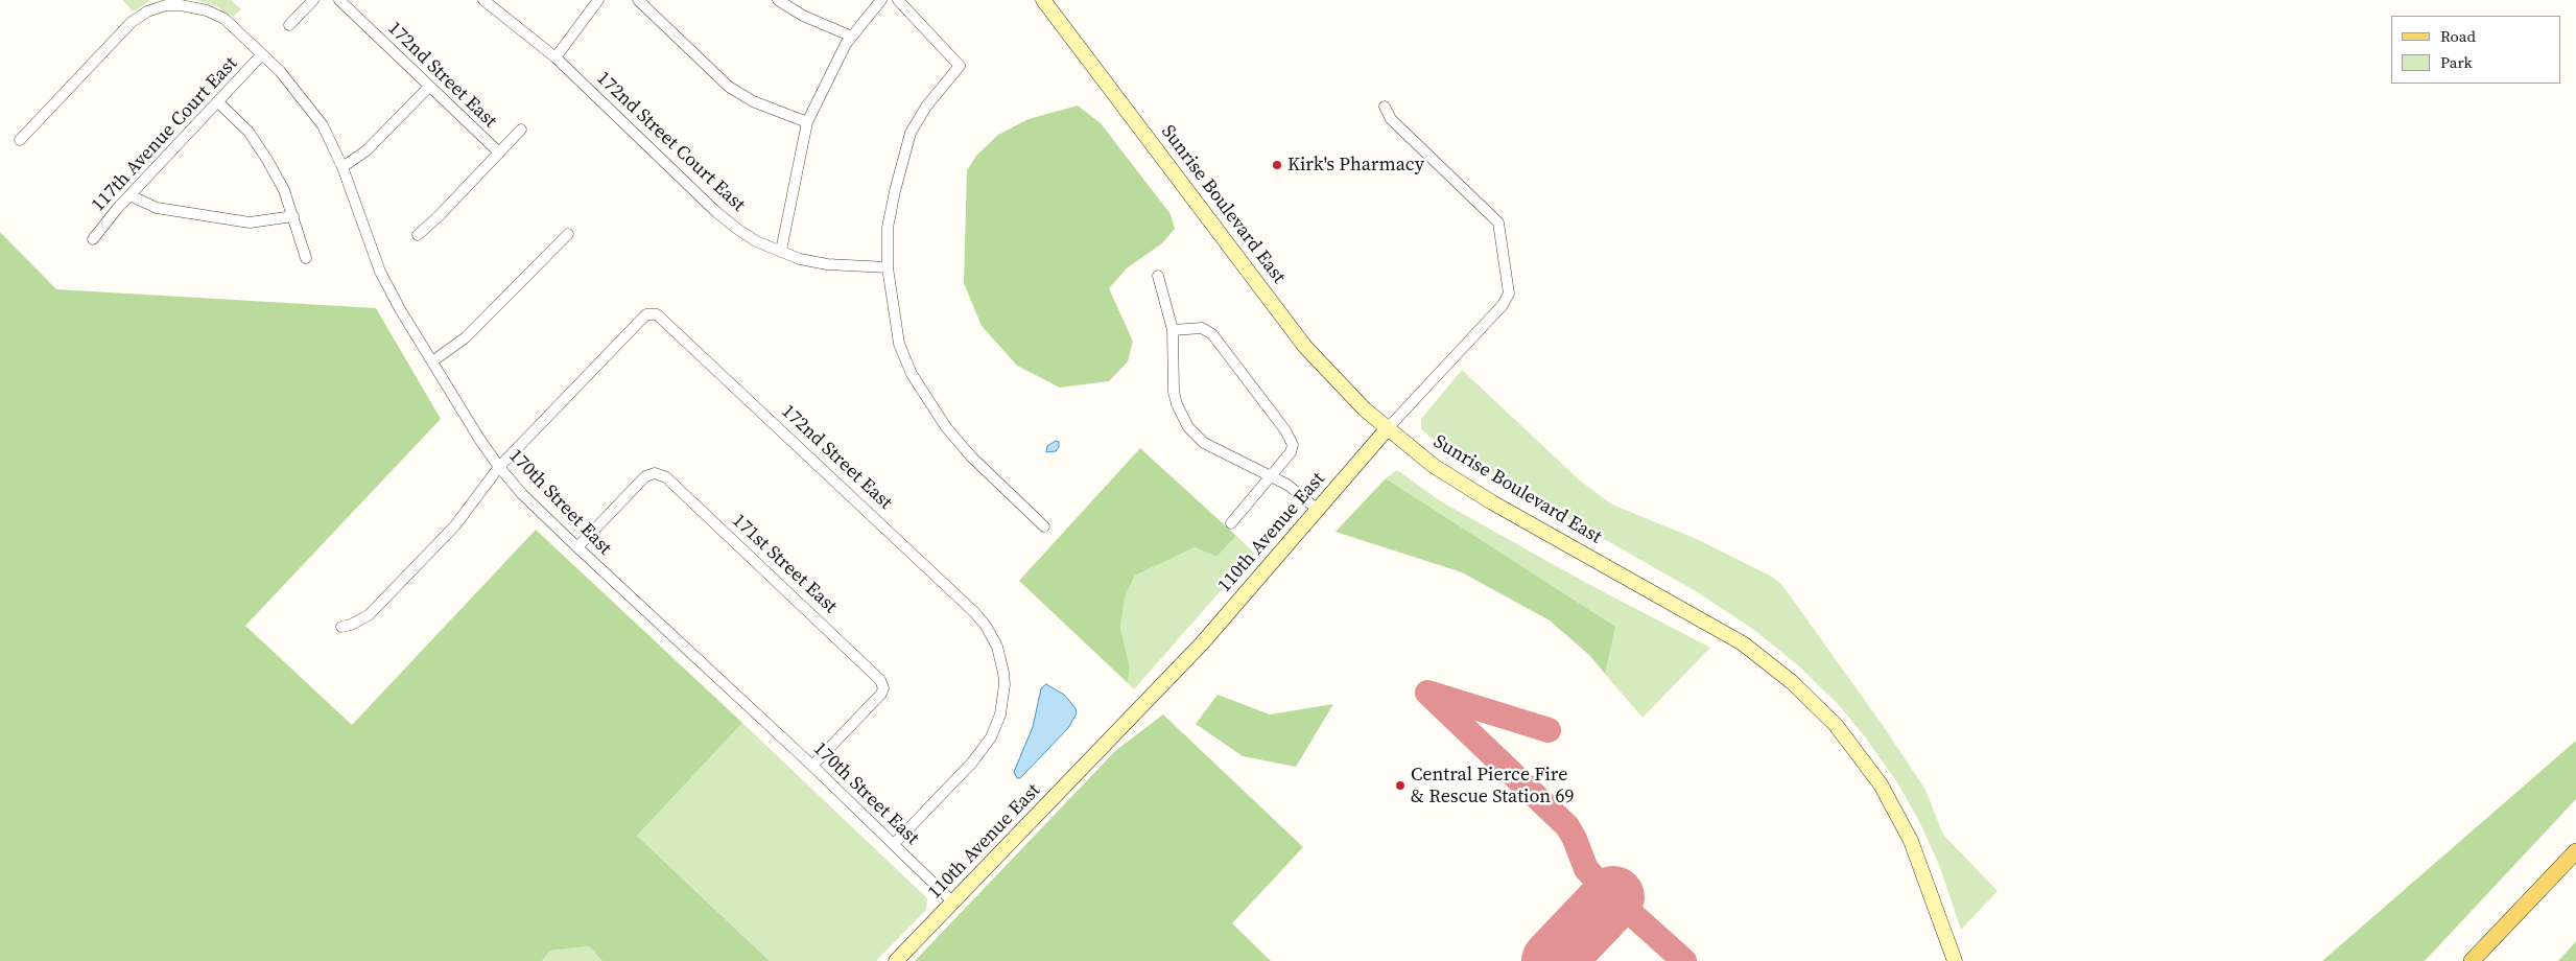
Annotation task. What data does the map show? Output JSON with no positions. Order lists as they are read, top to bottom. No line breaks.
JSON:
{"streets":{"main road":["Sunrise Boulevard East","110th Avenue East"],"street":["172nd Street East","117th Avenue Court East","172nd Street Court East","170th Street East","171st Street East"]},"crossings":[["172nd Street East","170th Street East"],["117th Avenue Court East","170th Street East"],["Sunrise Boulevard East","110th Avenue East"],["170th Street East","110th Avenue East"],["170th Street East","171st Street East"]],"places":["Kirk's Pharmacy","Central Pierce Fire & Rescue Station 69"],"legend":["Road","Park"]}
